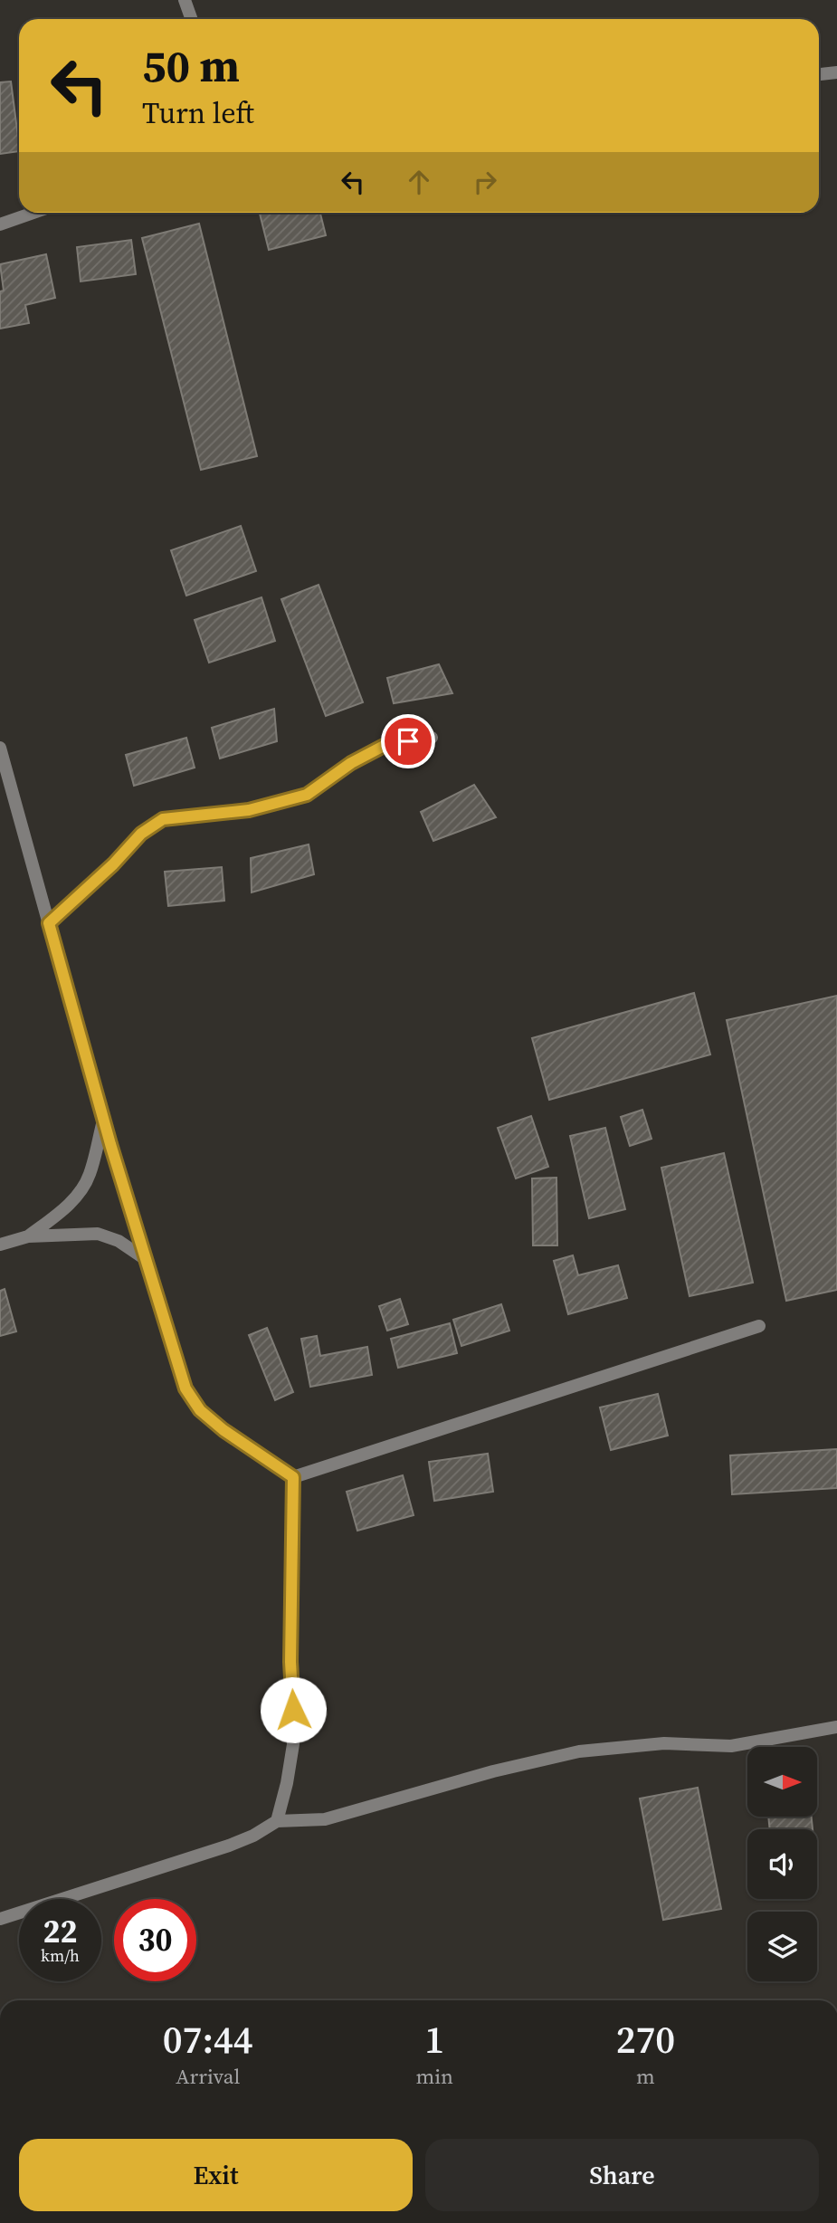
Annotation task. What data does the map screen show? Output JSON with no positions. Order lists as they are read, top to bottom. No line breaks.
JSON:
{"north":"right","page":{"turn":["50 m","Turn left"],"speed":"22 km/h","limit":"30","eta":["07:44","Arrival","1","min","270","m"],"buttons":["Exit","Share"]}}
